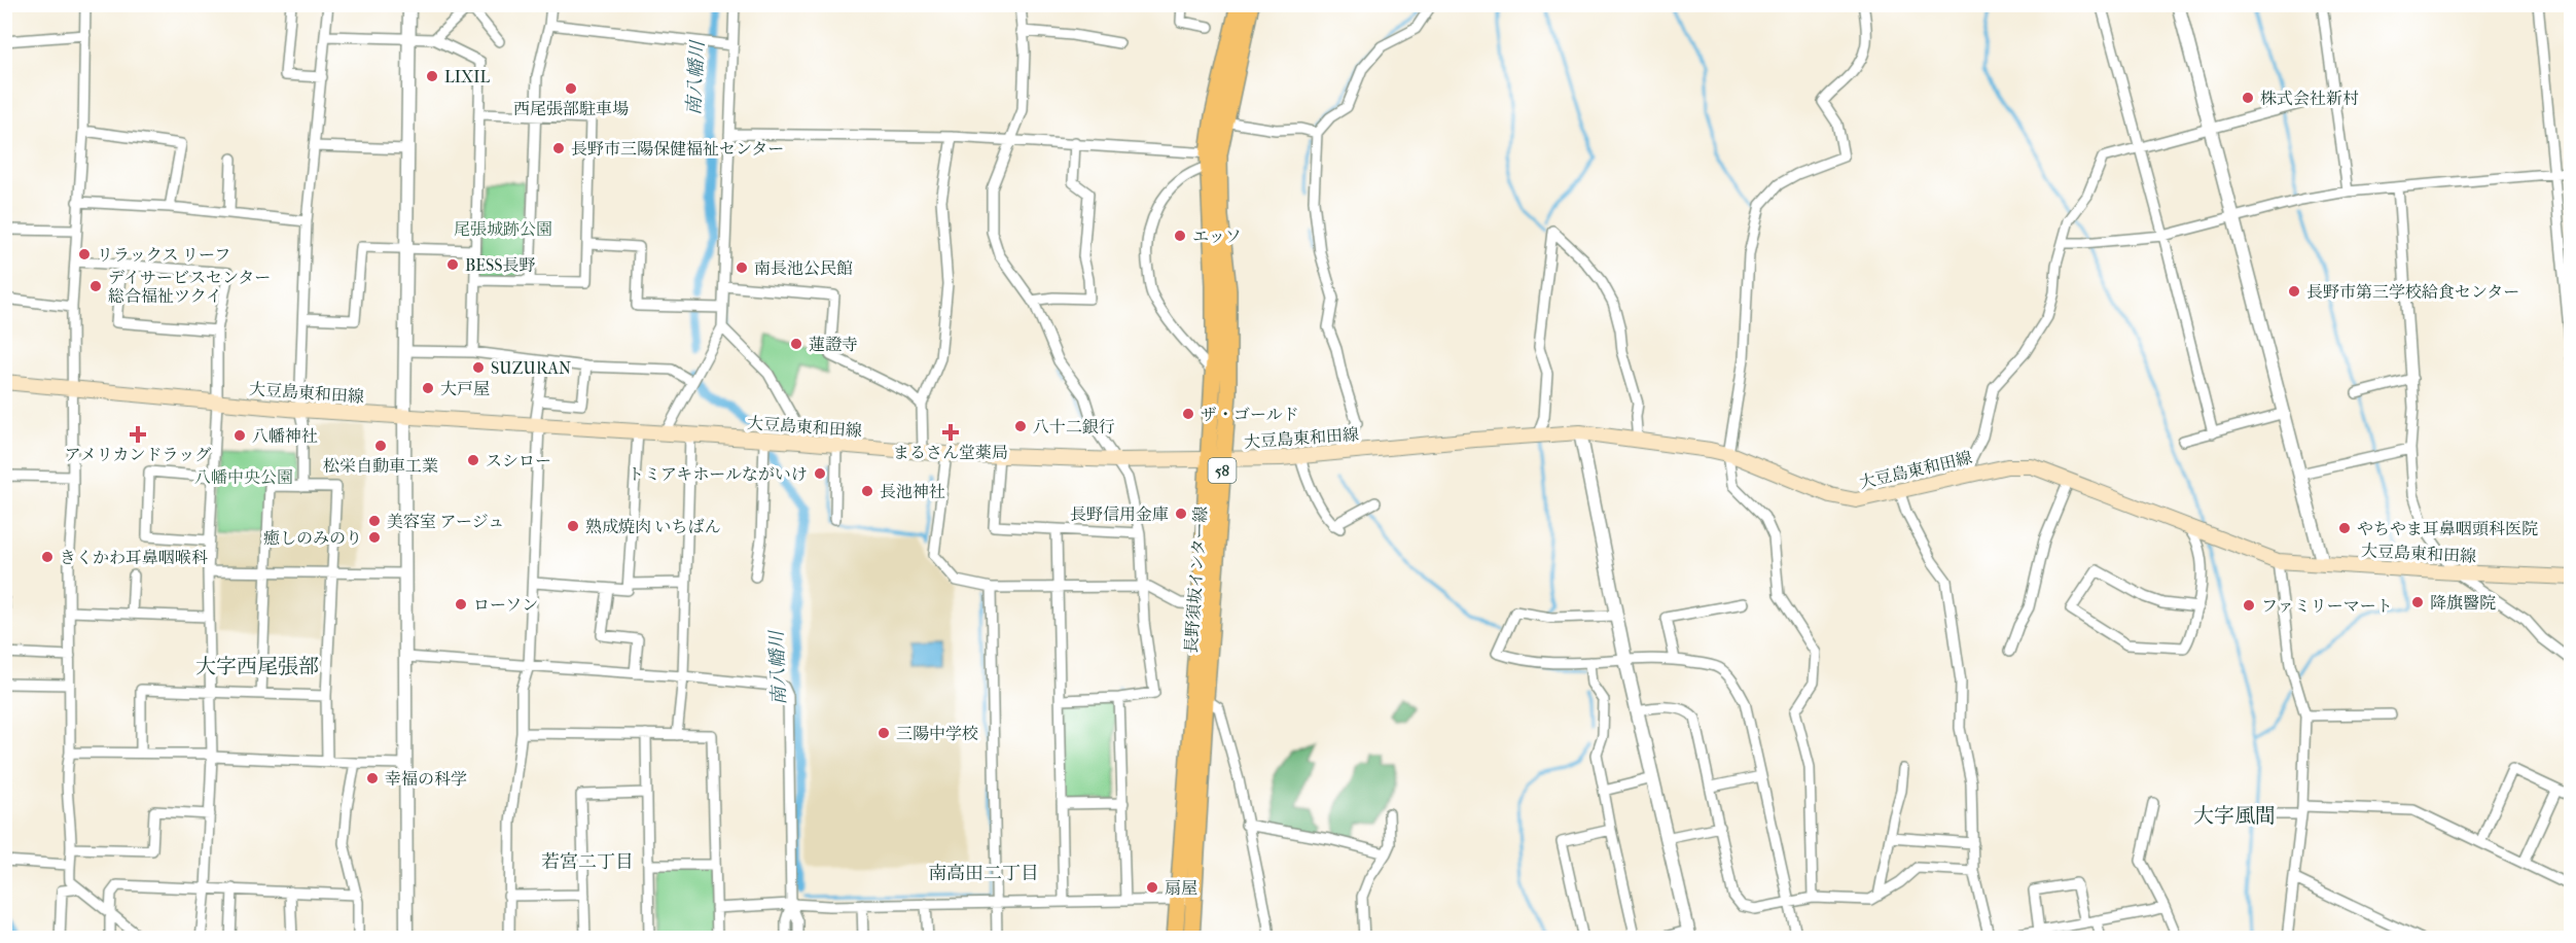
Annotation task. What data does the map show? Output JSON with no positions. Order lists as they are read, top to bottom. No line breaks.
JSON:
{"streets":{"main road":["大豆島東和田線","58","長野須坂インター線"]},"crossings":[["大豆島東和田線","長野須坂インター線"]],"districts":["大字西尾張部","大字風間","若宮二丁目","南高田二丁目"],"water":["南八幡川"],"parks":["尾張城跡公園","八幡中央公園"],"places":{"other":["LIXIL","西尾張部駐車場","株式会社新村","長野市三陽保健福祉センター","エッソ","リラックス リーフ","BESS長野","南長池公民館","デイサービスセンター 総合福祉ツクイ","長野市第三学校給食センター","蓮證寺","SUZURAN","大戸屋","ザ・ゴールド","八十二銀行","八幡神社","松栄自動車工業","スシロー","トミアキホールながいけ","長池神社","長野信用金庫","美容室 アージュ","熟成焼肉 いちばん","やちやま耳鼻咽頭科医院","癒しのみのり","きくかわ耳鼻咽喉科","降旗醫院","ローソン","ファミリーマート","三陽中学校","幸福の科学","扇屋"],"health":["まるさん堂薬局","アメリカンドラッグ"]}}
